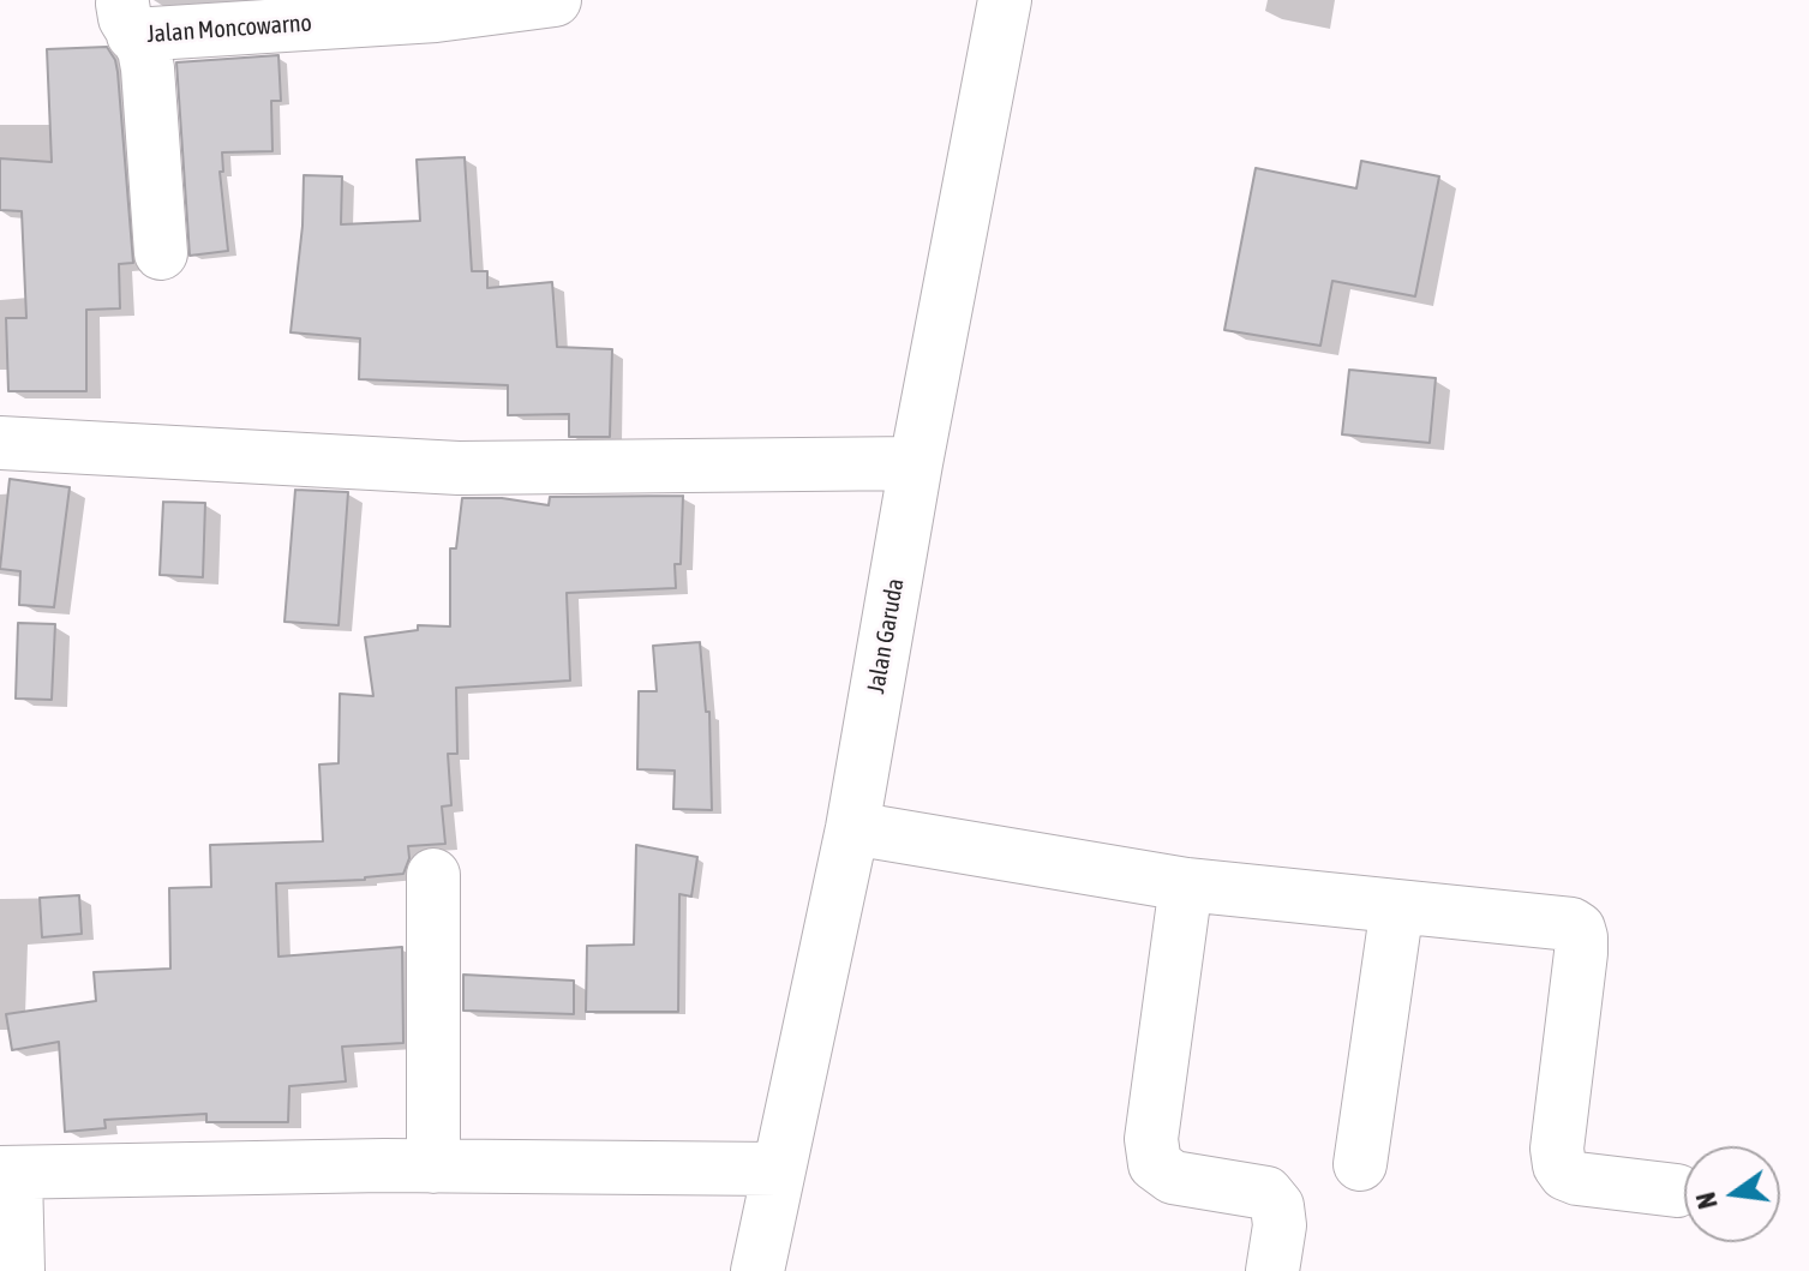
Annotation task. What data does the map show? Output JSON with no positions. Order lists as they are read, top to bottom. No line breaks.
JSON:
{"streets":{"street":["Jalan Moncowarno","Jalan Garuda"]},"north":"left"}
